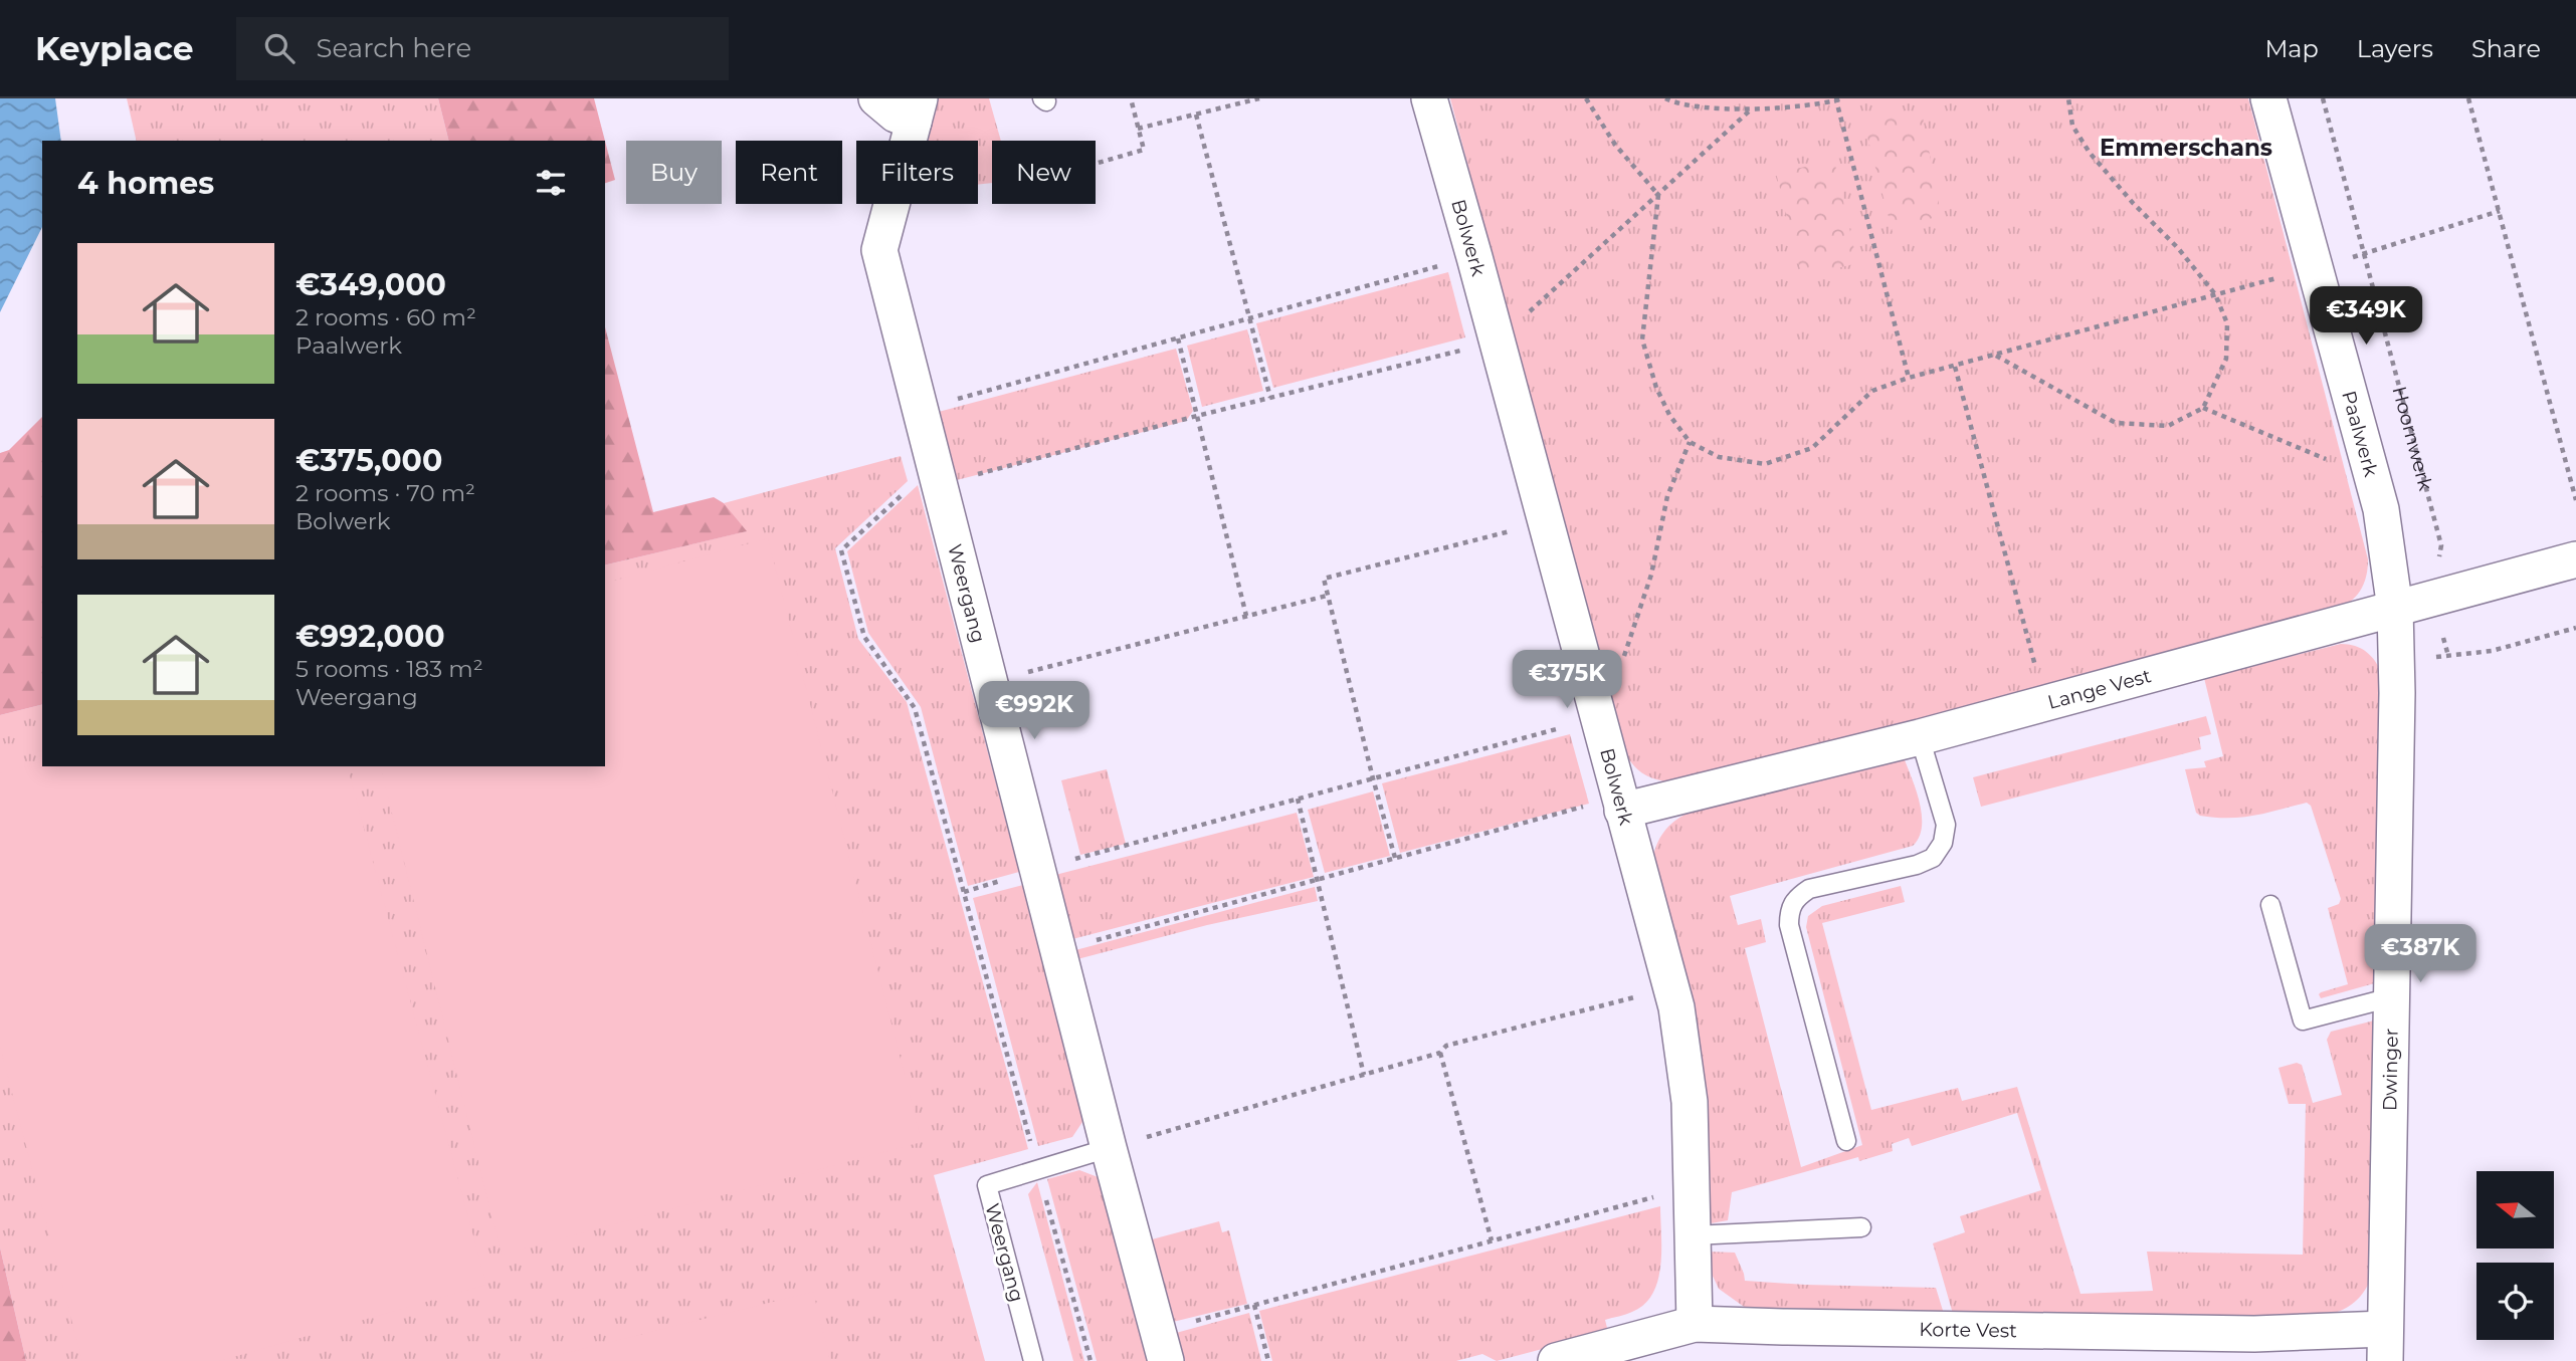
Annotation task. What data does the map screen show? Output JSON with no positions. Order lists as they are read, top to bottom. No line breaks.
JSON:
{"streets":{"street":["Bolwerk","Paalwerk","Weergang","Lange Vest","Dwinger","Korte Vest"],"path":["Hoornwerk"]},"crossings":[["Bolwerk","Lange Vest"],["Bolwerk","Korte Vest"],["Paalwerk","Lange Vest"],["Paalwerk","Dwinger"],["Hoornwerk","Lange Vest"],["Lange Vest","Dwinger"],["Dwinger","Korte Vest"]],"districts":["Emmerschans"],"north":"left","page":{"header":"Keyplace","search":"Search here","nav":["Map","Layers","Share"],"chip":["Buy","Rent","Filters","New"],"heading":"4 homes","list":[{"name":"€349,000","note":"2 rooms · 60 m² · Paalwerk"},{"name":"€375,000","note":"2 rooms · 70 m² · Bolwerk"},{"name":"€992,000","note":"5 rooms · 183 m² · Weergang"}],"price":["€349K","€375K","€992K","€387K"]}}
